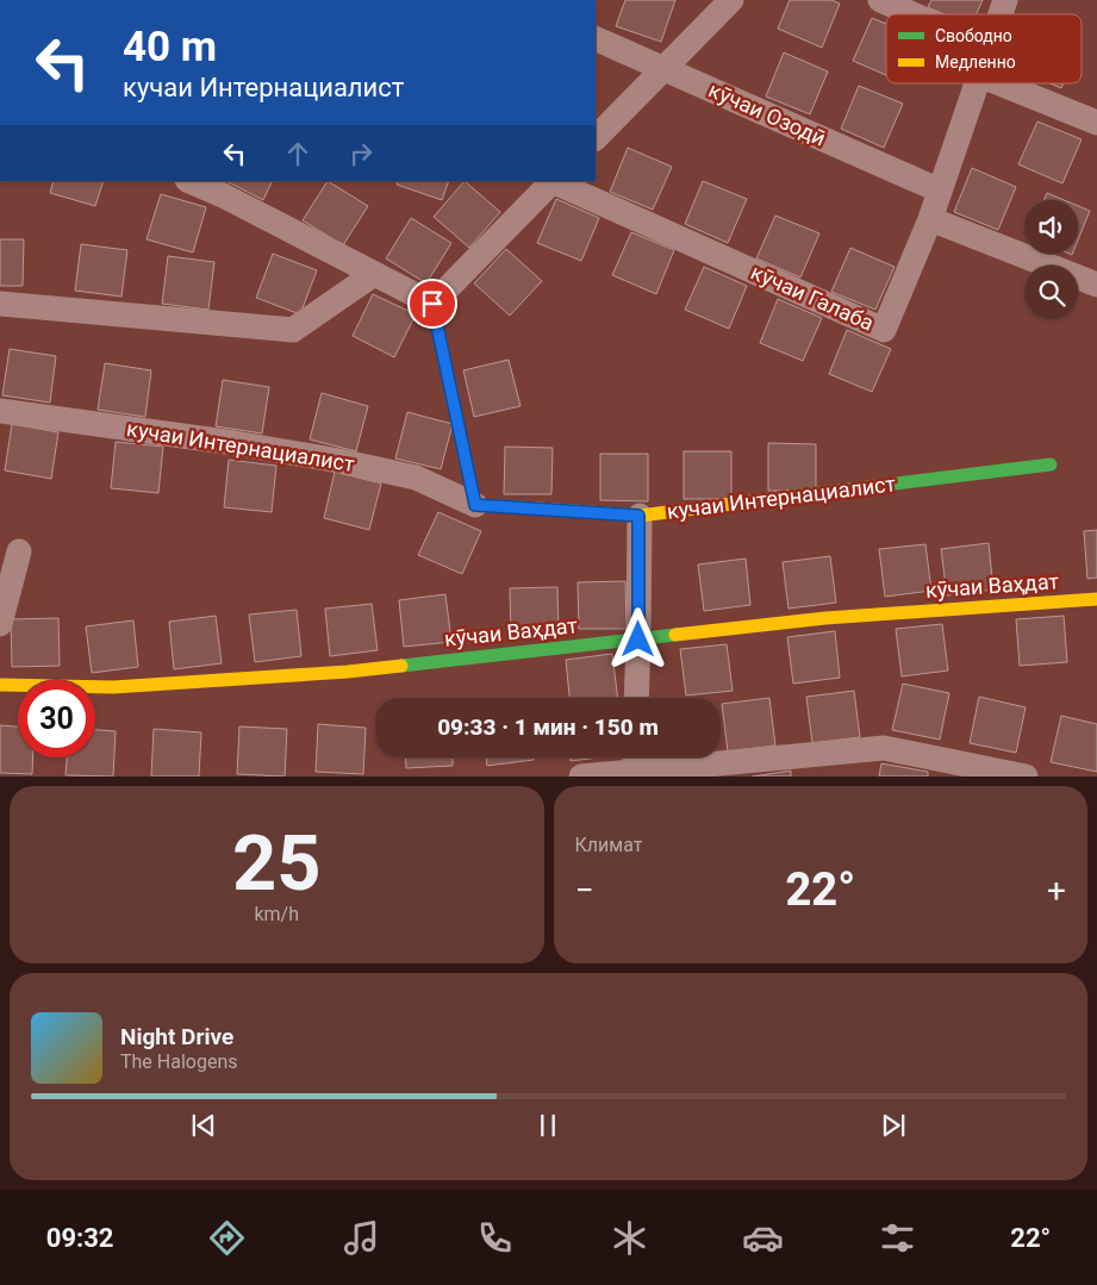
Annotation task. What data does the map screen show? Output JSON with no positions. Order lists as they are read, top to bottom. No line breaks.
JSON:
{"streets":{"street":["кӯчаи Озодӣ","кӯчаи Галаба","кучаи Интернациалист","кӯчаи Ваҳдат"]},"crossings":[["кӯчаи Озодӣ","кӯчаи Галаба"]],"legend":["Свободно","Медленно"],"page":{"turn":["40 m","кучаи Интернациалист"],"limit":"30","trip":"09:33 · 1 мин · 150 m","tile":[["25","km/h"],"Климат"],"heat":["−","22°","+"],"song":["Night Drive","The Halogens"],"tabs":["09:32","22°"]}}
